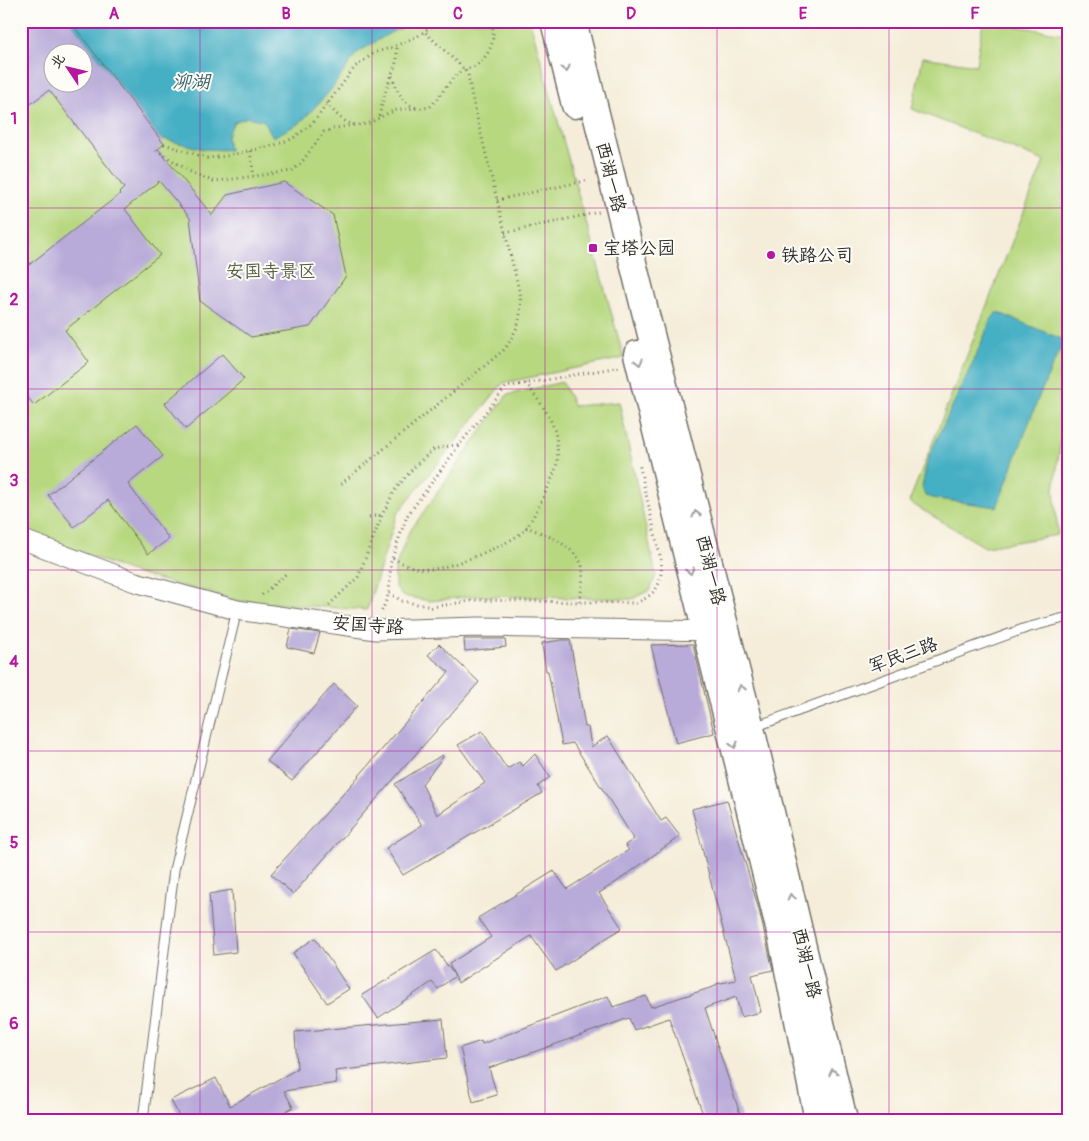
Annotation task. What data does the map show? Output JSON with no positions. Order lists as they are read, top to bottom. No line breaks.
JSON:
{"streets":{"main road":["西湖一路"],"street":["安国寺路"],"lane":["军民三路"]},"crossings":[["西湖一路","安国寺路"],["西湖一路","军民三路"]],"water":["泖湖"],"parks":["安国寺景区"],"places":{"transit":["宝塔公园"],"other":["铁路公司"]},"north":"top left","grid":{"columns":["A","B","C","D","E","F"],"rows":["1","2","3","4","5","6"]}}
